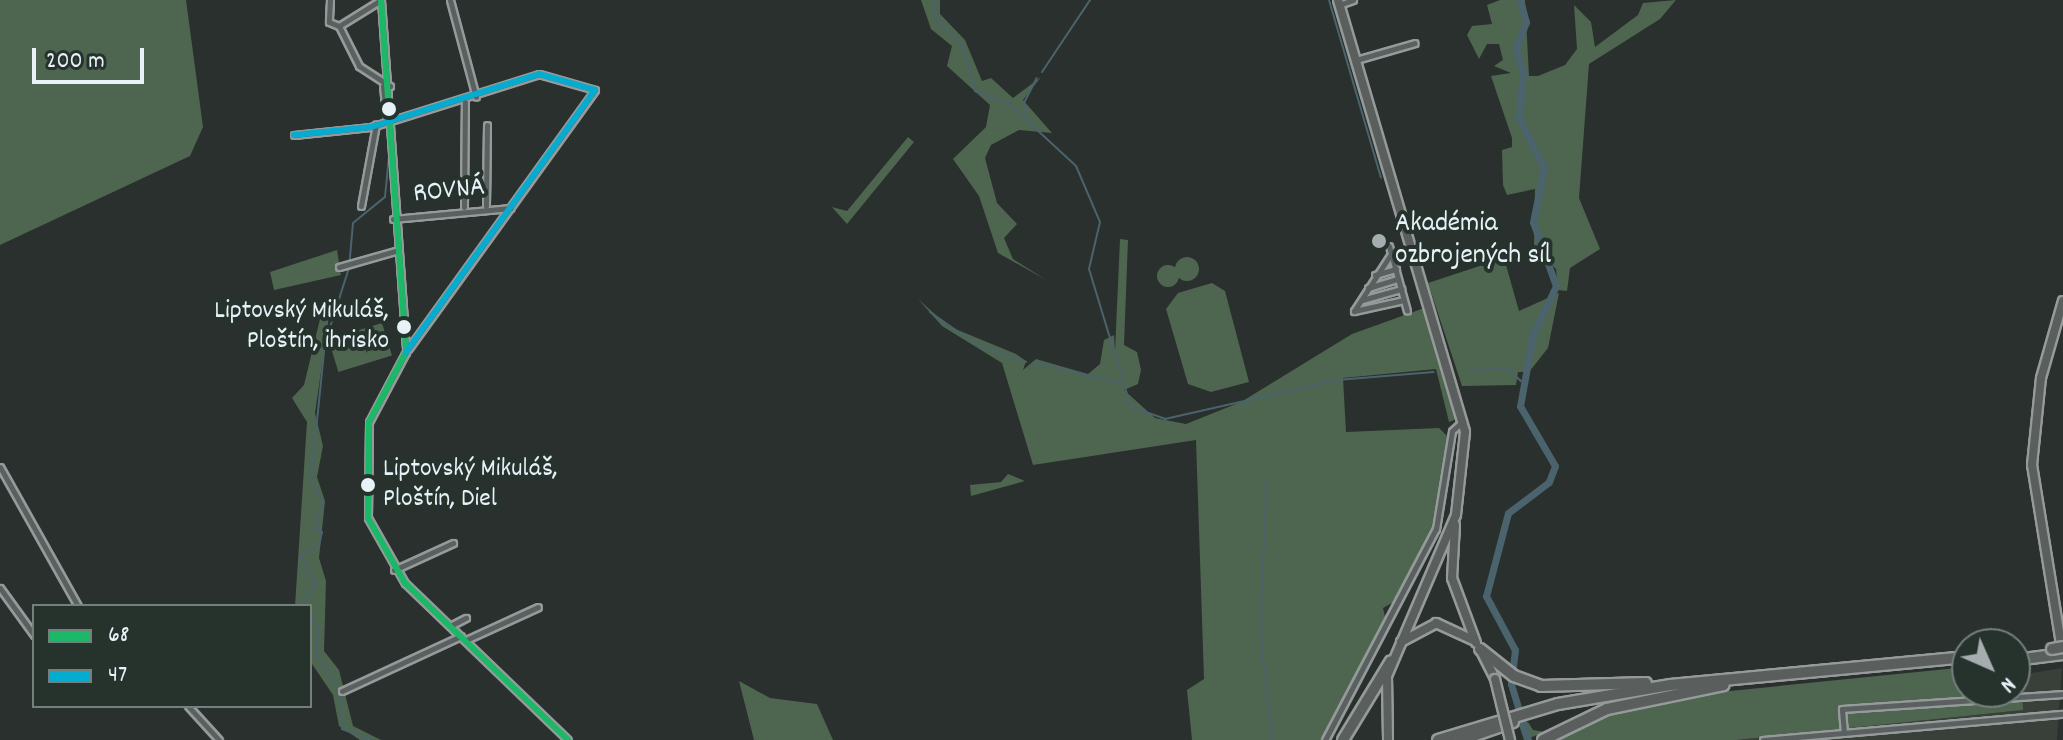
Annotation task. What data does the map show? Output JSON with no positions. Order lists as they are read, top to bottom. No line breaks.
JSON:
{"streets":{"street":["ROVNÁ"]},"places":["Akadémia ozbrojených síl","Liptovský Mikuláš, Ploštín, ihrisko","Liptovský Mikuláš, Ploštín, Diel"],"lines":["transit line 68","transit line 47"],"legend":["68","47"],"scale_bar":"200 m","north":"bottom right"}
